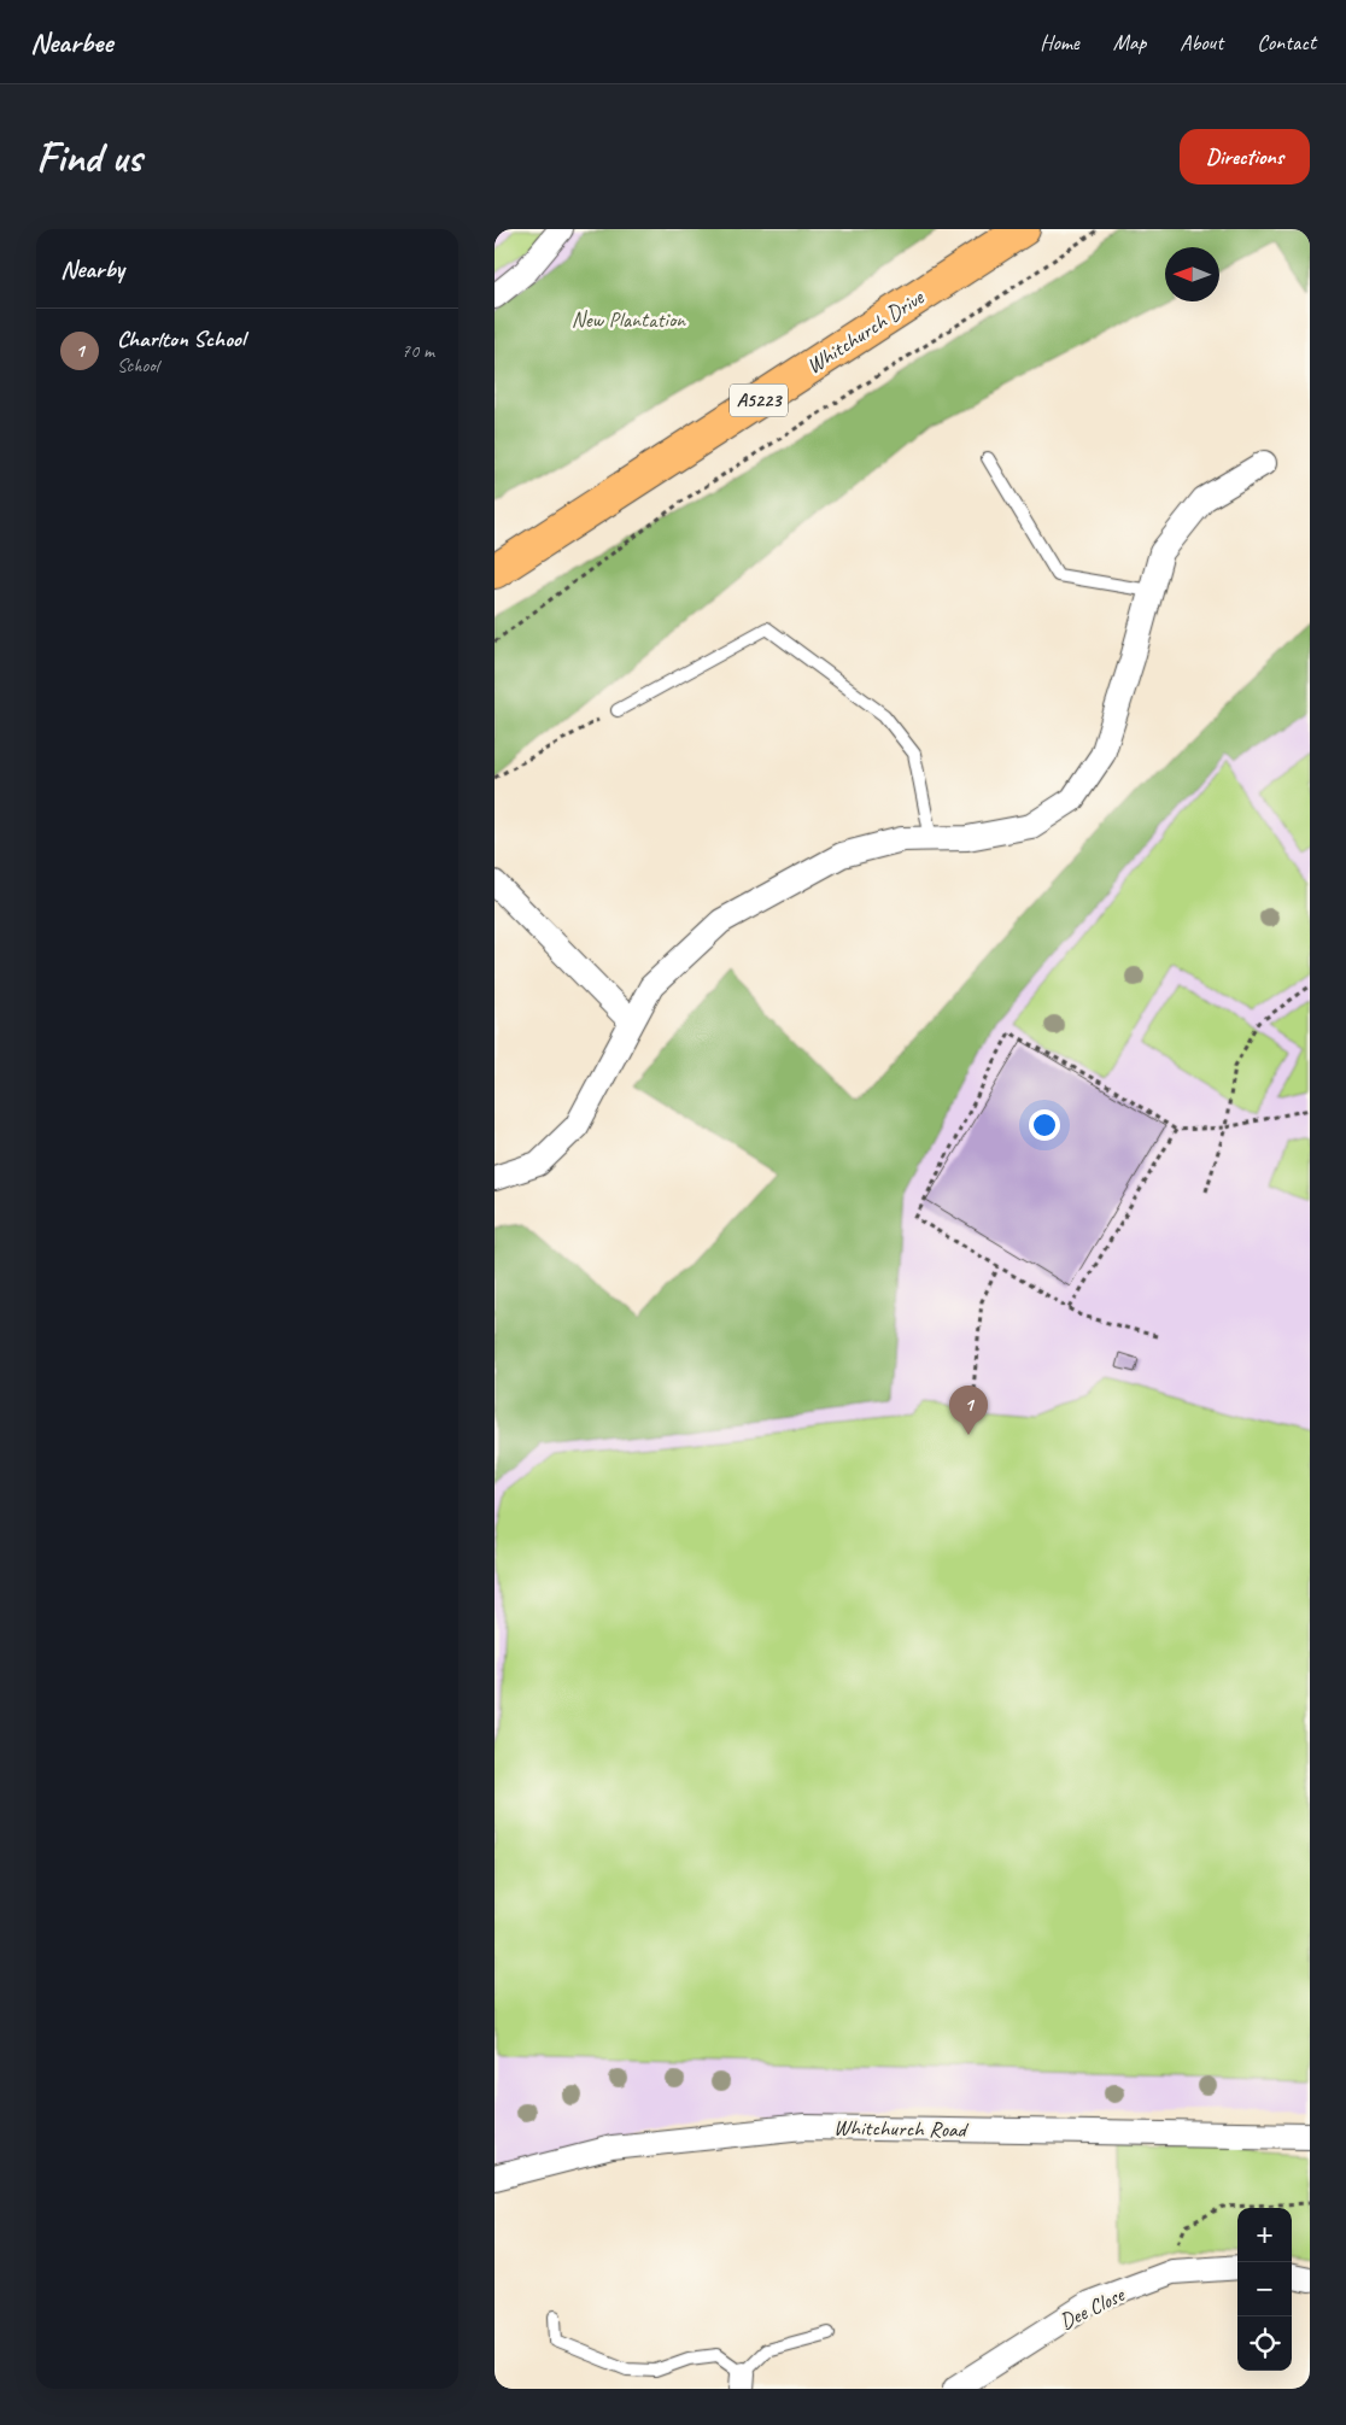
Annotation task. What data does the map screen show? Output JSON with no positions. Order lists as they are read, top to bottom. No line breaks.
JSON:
{"streets":{"main road":["Whitchurch Drive","A5223"],"street":["Whitchurch Road","Dee Close"]},"parks":["New Plantation"],"north":"left","page":{"header":"Nearbee","nav":["Home","Map","About","Contact"],"buttons":"Directions","title":"Find us","heading":"Nearby","list":[{"mark":"1","name":"Charlton School","note":"School","value":"70 m"}],"pins":"1","map_buttons":["+","−"]}}
